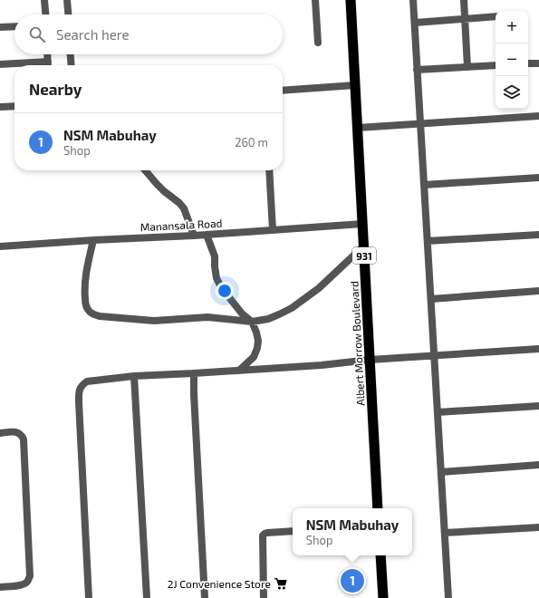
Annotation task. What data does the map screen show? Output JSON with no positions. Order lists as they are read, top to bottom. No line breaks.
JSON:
{"streets":{"highway":["931","Albert Morrow Boulevard"],"street":["Manansala Road"]},"crossings":[["Manansala Road","Albert Morrow Boulevard"]],"places":{"supermarket":["2J Convenience Store"]},"page":{"map_buttons":["+","−"],"search":"Search here","heading":"Nearby","list":[{"mark":"1","name":"NSM Mabuhay","note":"Shop","value":"260 m"}],"popup":["NSM Mabuhay","Shop"],"pins":"1"}}
